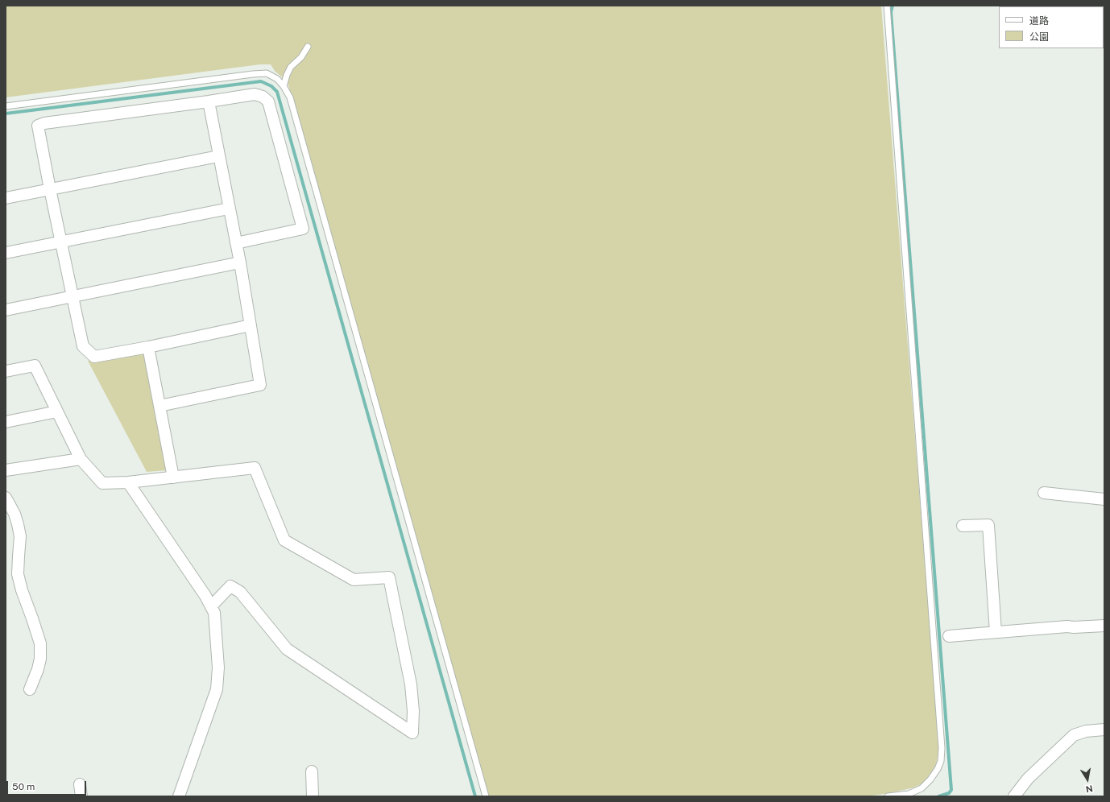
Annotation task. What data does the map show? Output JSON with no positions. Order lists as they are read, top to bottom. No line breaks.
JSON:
{"legend":["道路","公園"],"scale_bar":"50 m","north":"bottom"}
